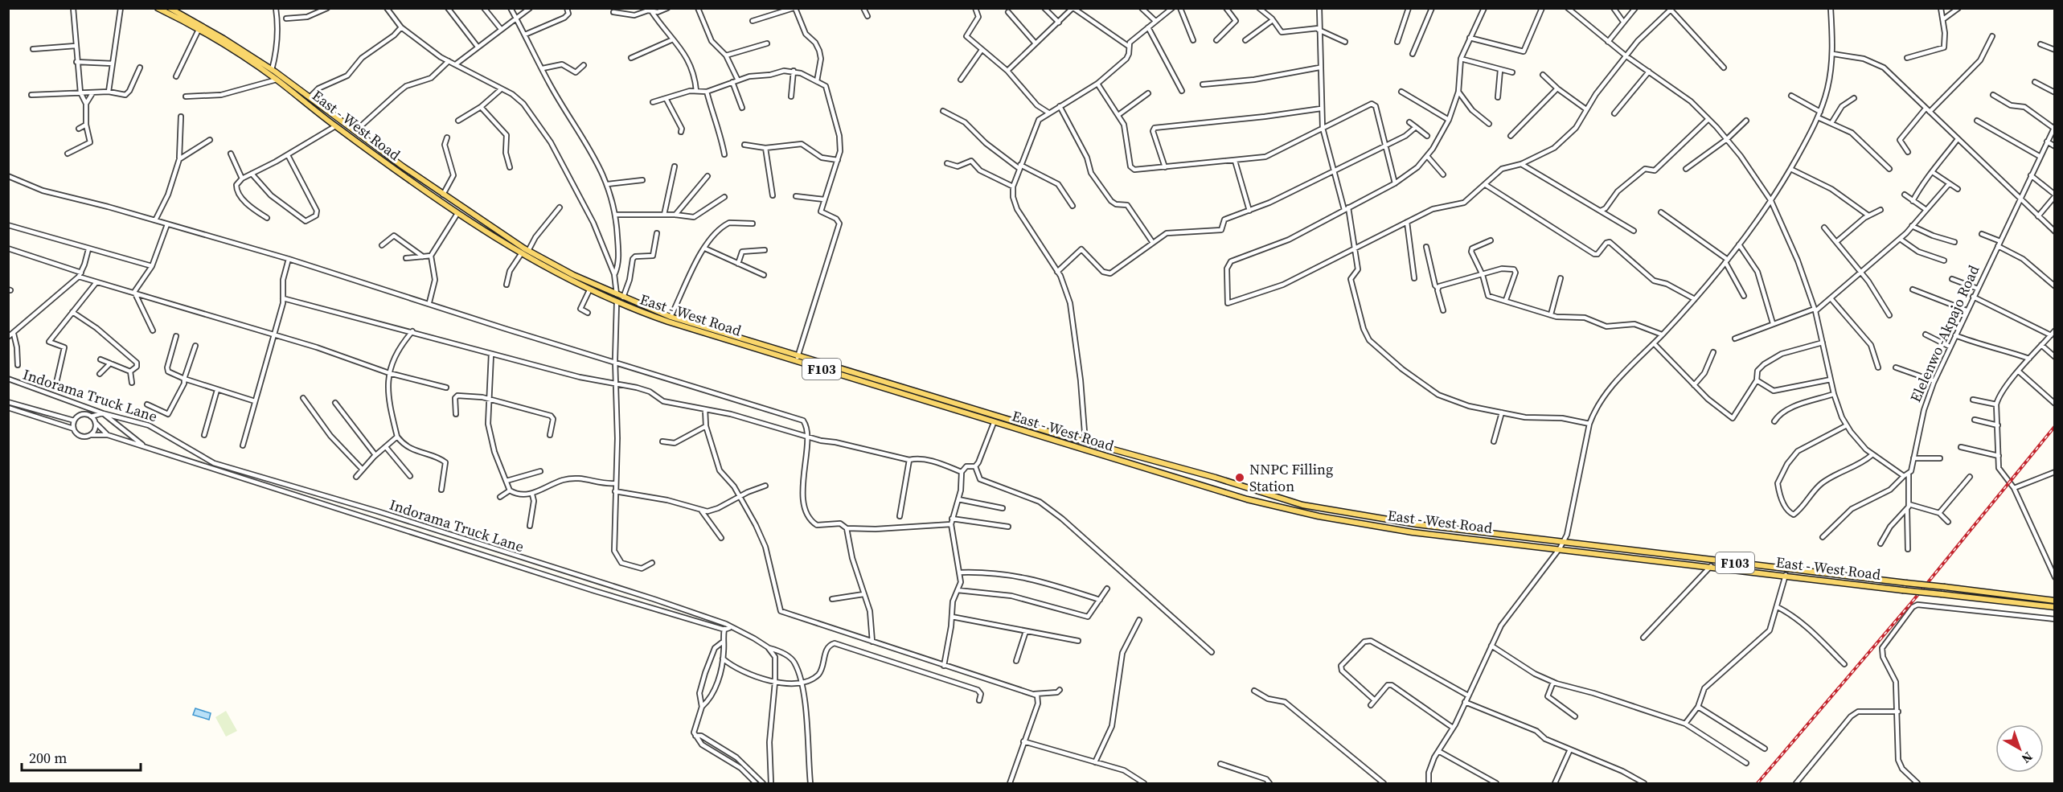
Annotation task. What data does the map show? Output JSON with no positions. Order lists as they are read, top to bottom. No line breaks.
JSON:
{"streets":{"main road":["East - West Road","F103"],"street":["Elelenwo -Akpajo Road","Indorama Truck Lane"]},"places":["NNPC Filling Station"],"scale_bar":"200 m","north":"bottom right"}
